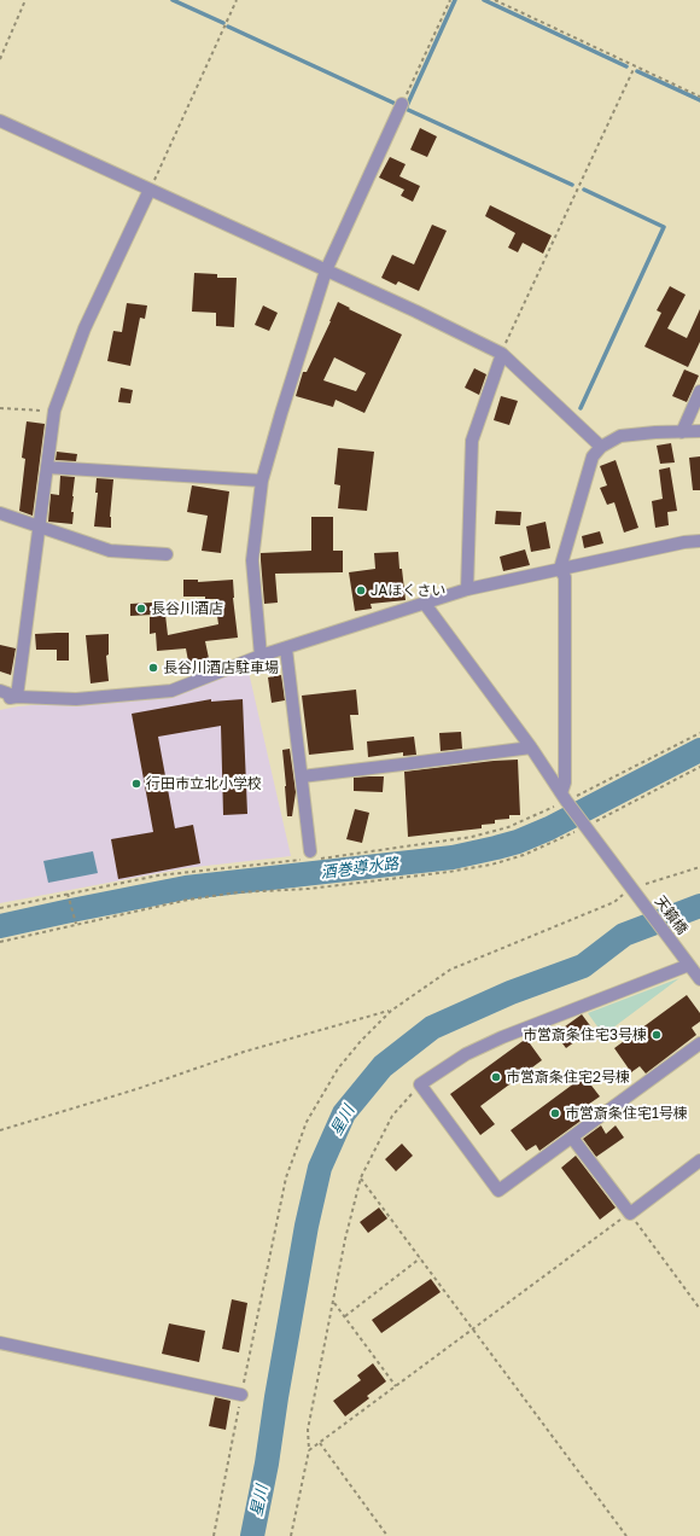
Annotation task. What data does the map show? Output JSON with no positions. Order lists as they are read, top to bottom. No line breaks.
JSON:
{"streets":{"street":["天籟橋"]},"water":["酒巻導水路","星川"],"places":["JAほくさい","長谷川酒店","長谷川酒店駐車場","行田市立北小学校","市営斎条住宅3号棟","市営斎条住宅2号棟","市営斎条住宅1号棟"]}
